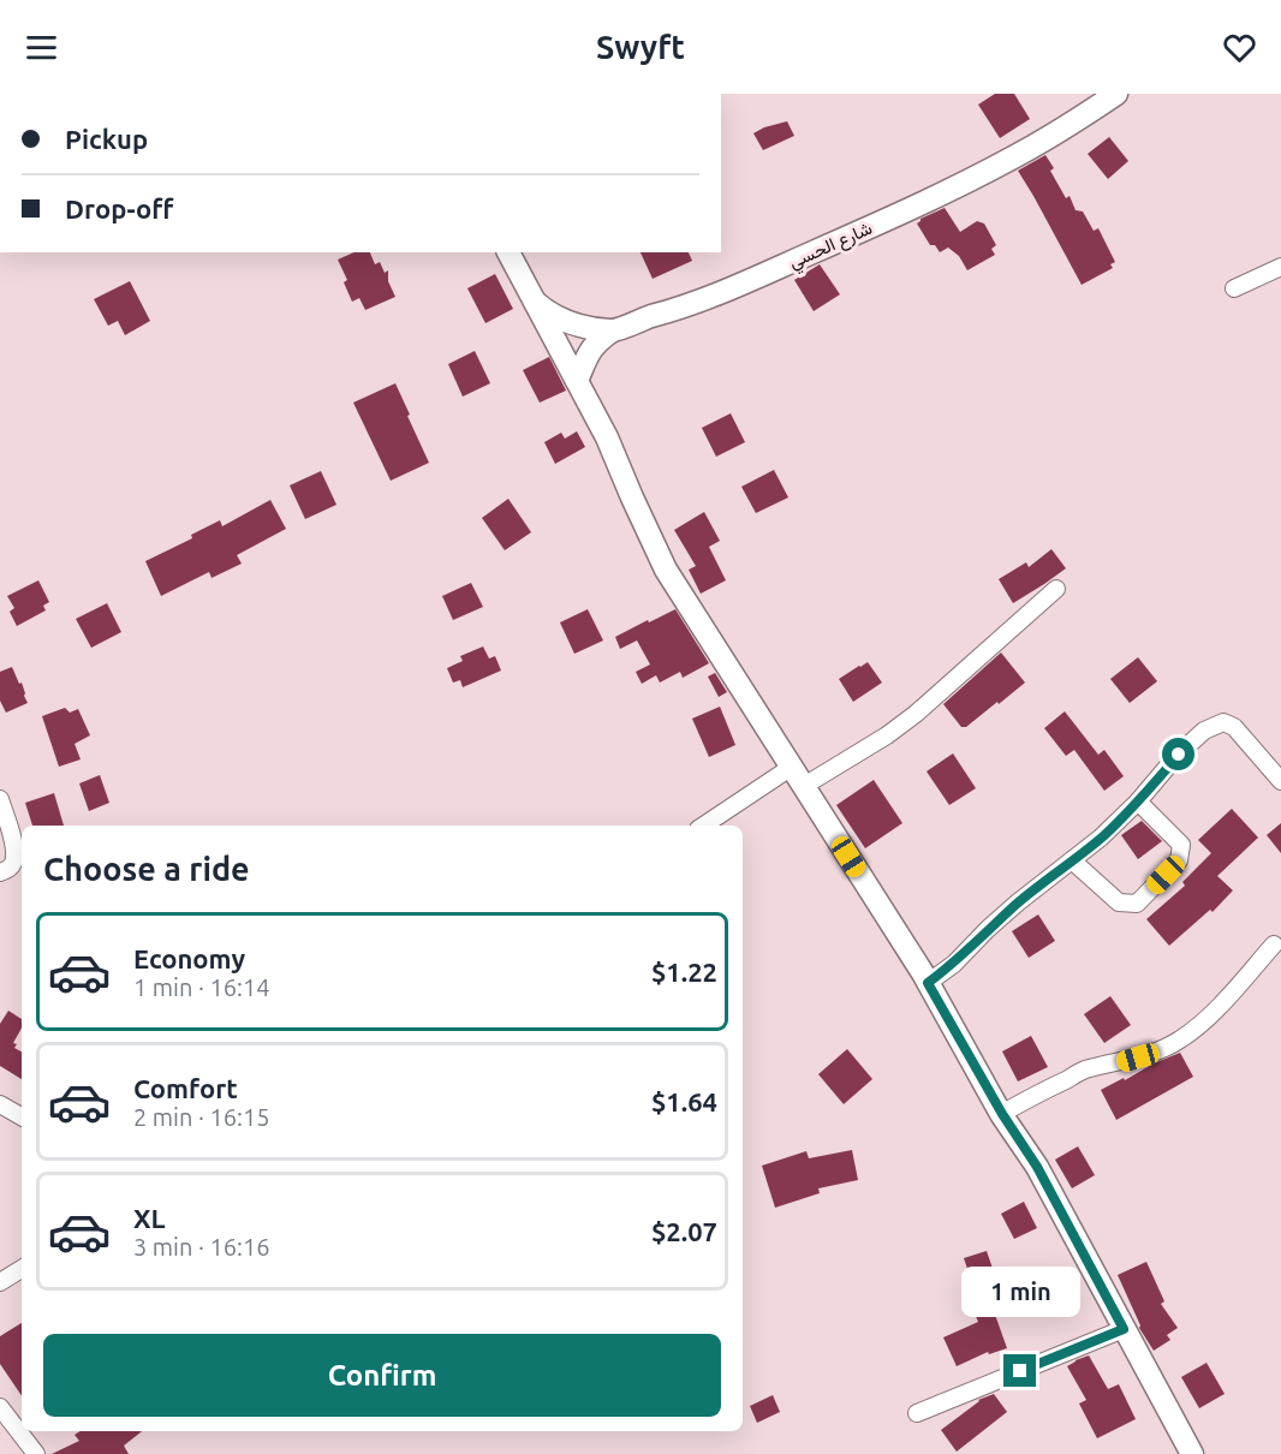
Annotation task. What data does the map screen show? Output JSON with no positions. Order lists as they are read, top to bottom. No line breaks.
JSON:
{"streets":{"street":["شارع الحسي"]},"page":{"header":"Swyft","banner":["Pickup","Drop-off"],"heading":"Choose a ride","list":[{"name":"Economy","note":"1 min · 16:14","value":"$1.22"},{"name":"Comfort","note":"2 min · 16:15","value":"$1.64"},{"name":"XL","note":"3 min · 16:16","value":"$2.07"}],"bubble":"1 min","buttons":"Confirm"}}
